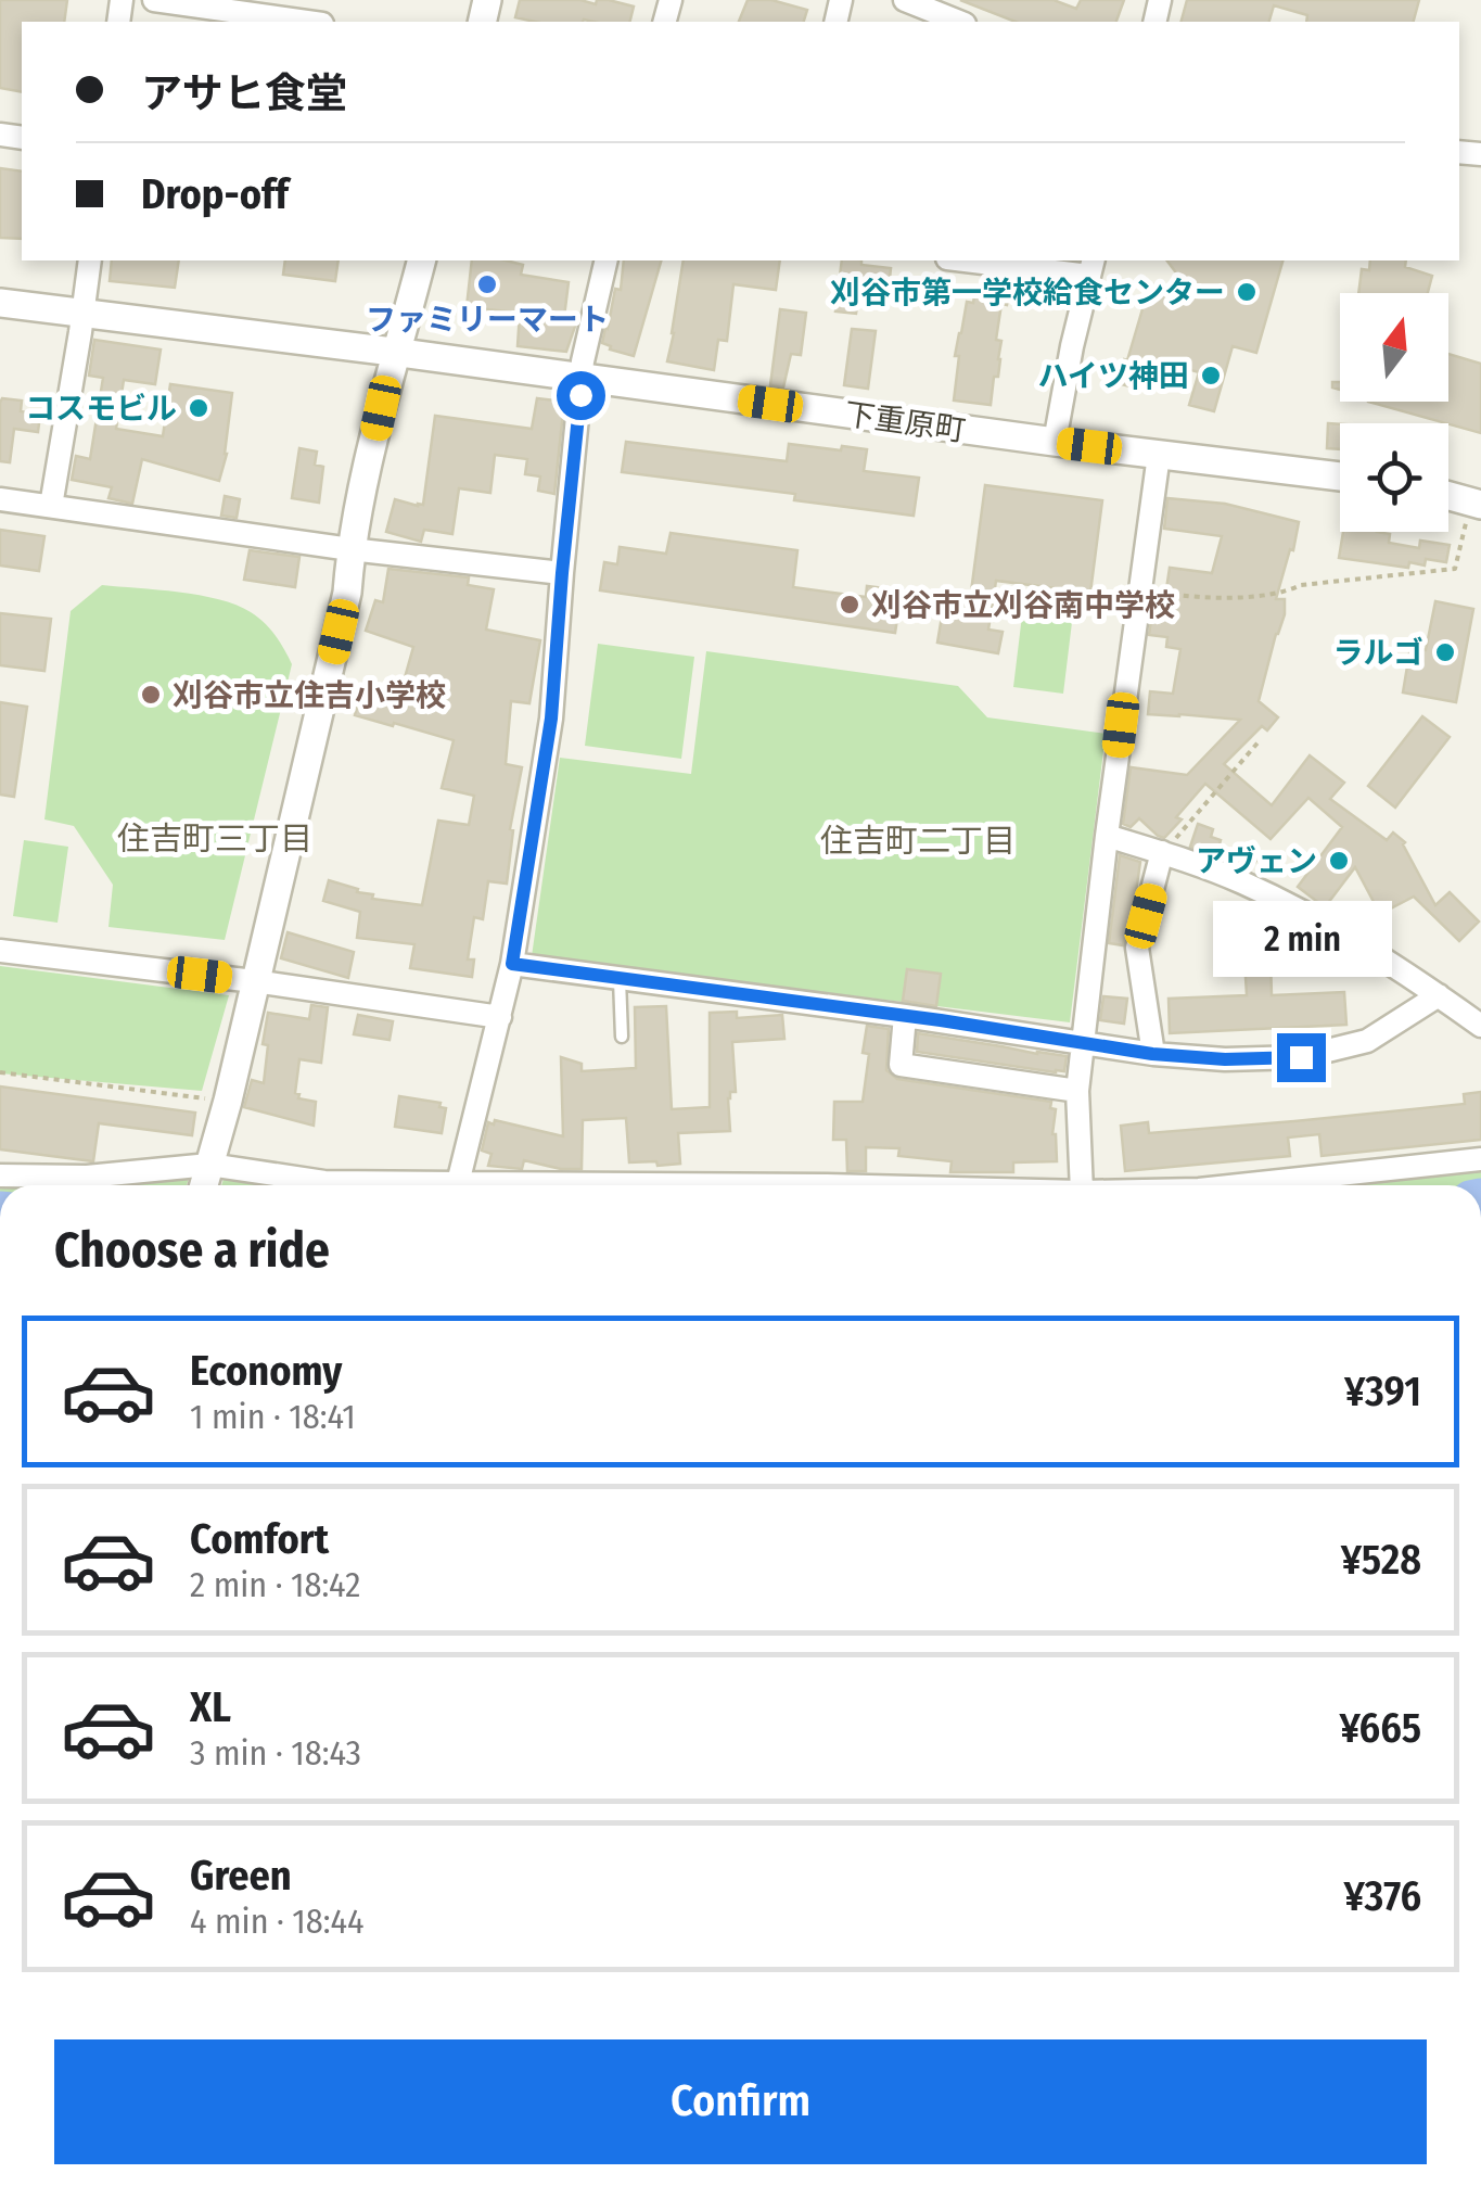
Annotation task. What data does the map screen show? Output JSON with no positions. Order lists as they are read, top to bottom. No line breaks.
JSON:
{"streets":{"street":["下重原町"]},"districts":["住吉町三丁目","住吉町二丁目"],"places":["ファミリーマート","刈谷市第一学校給食センター","ハイツ神田","コスモビル","刈谷市立刈谷南中学校","ラルゴ","刈谷市立住吉小学校","アヴェン"],"north":"top","page":{"banner":["アサヒ食堂","Drop-off"],"bubble":"2 min","heading":"Choose a ride","list":[{"name":"Economy","note":"1 min · 18:41","value":"¥391"},{"name":"Comfort","note":"2 min · 18:42","value":"¥528"},{"name":"XL","note":"3 min · 18:43","value":"¥665"},{"name":"Green","note":"4 min · 18:44","value":"¥376"}],"buttons":"Confirm"}}
